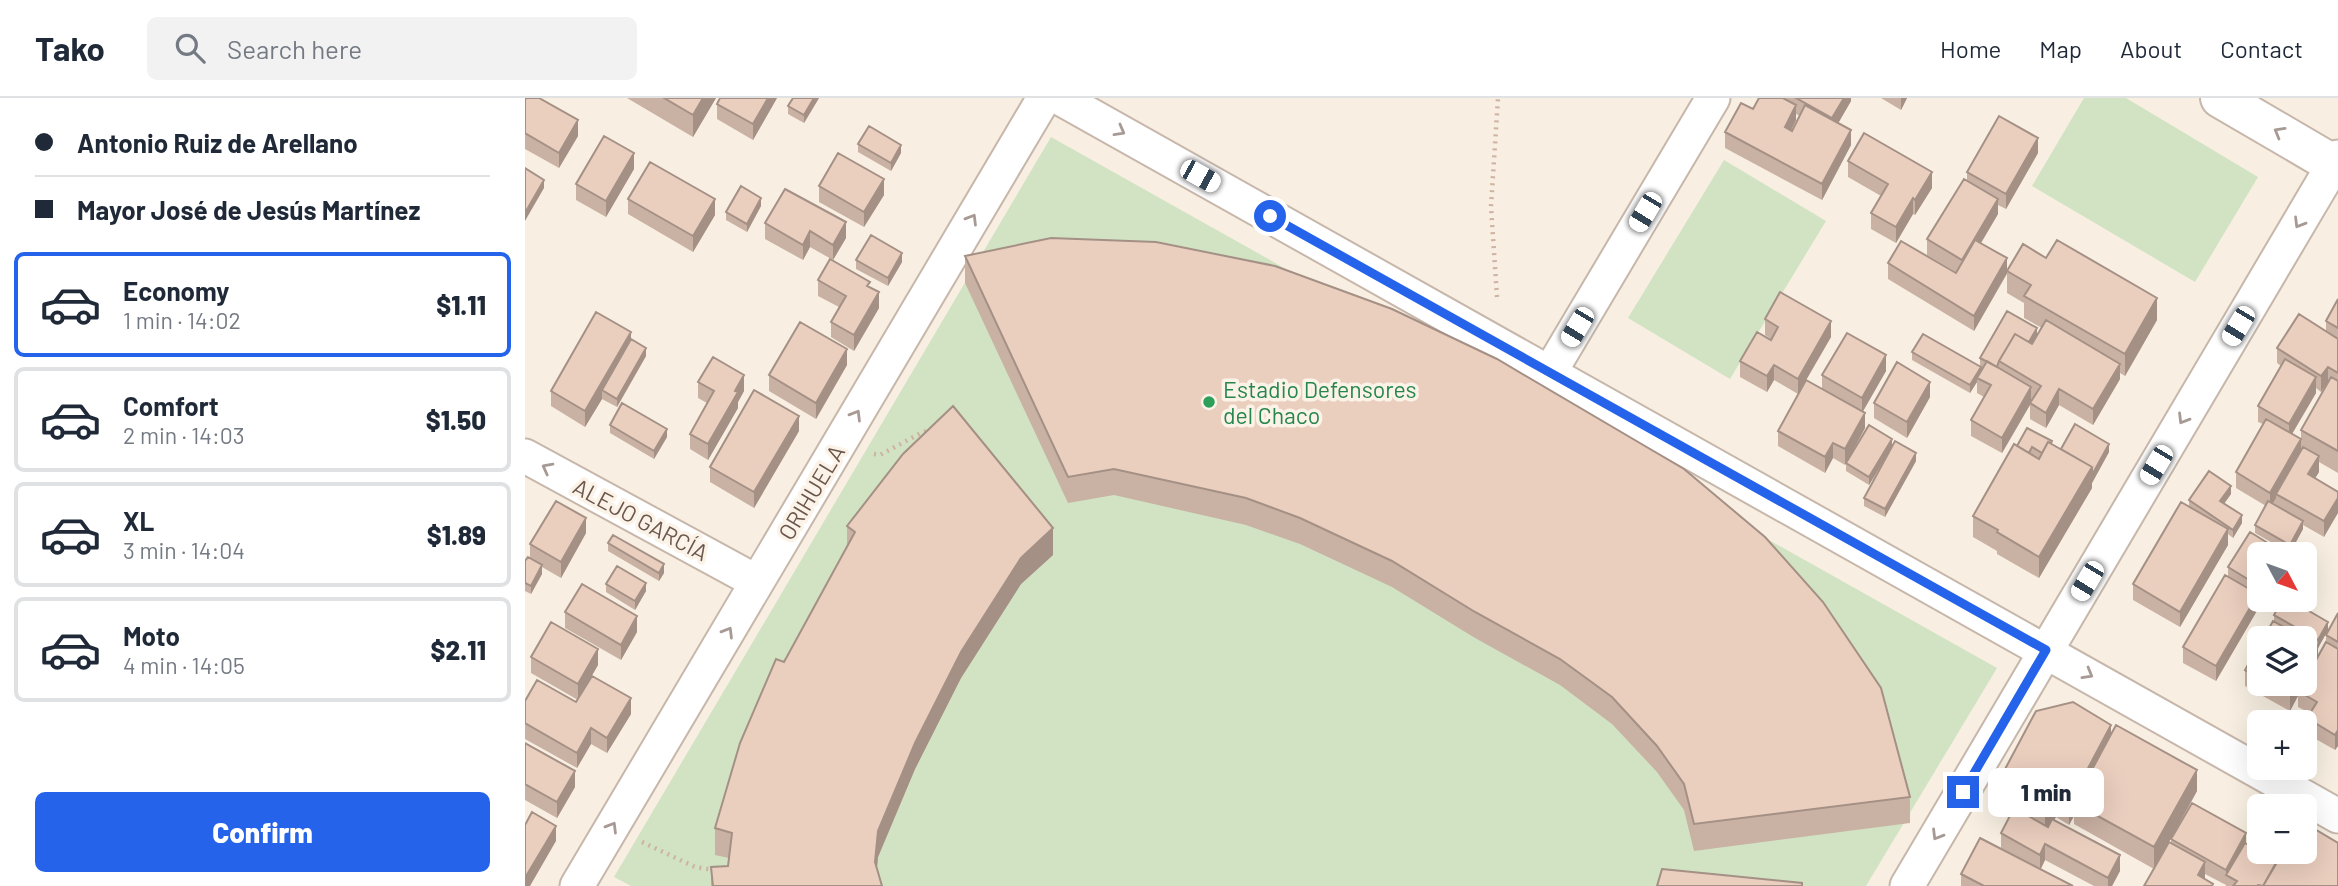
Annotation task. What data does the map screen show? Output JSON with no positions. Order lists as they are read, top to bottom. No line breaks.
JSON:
{"streets":{"street":["ORIHUELA","ALEJO GARCÍA"]},"crossings":[["ORIHUELA","ALEJO GARCÍA"]],"one_way":["ORIHUELA","ALEJO GARCÍA"],"places":["Estadio Defensores del Chaco"],"north":"bottom right","page":{"header":"Tako","search":"Search here","nav":["Home","Map","About","Contact"],"banner":["Antonio Ruiz de Arellano","Mayor José de Jesús Martínez"],"list":[{"name":"Economy","note":"1 min · 14:02","value":"$1.11"},{"name":"Comfort","note":"2 min · 14:03","value":"$1.50"},{"name":"XL","note":"3 min · 14:04","value":"$1.89"},{"name":"Moto","note":"4 min · 14:05","value":"$2.11"}],"map_buttons":["+","−"],"bubble":"1 min","buttons":"Confirm"}}
